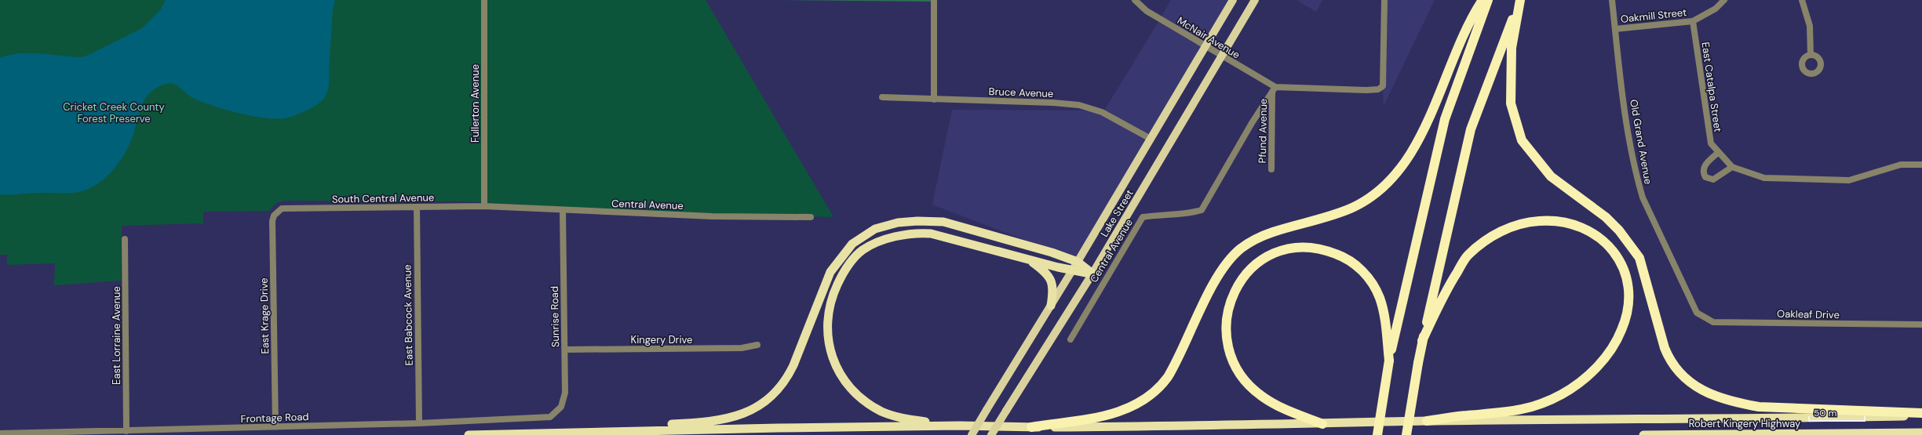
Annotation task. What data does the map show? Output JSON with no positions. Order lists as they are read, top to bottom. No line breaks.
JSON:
{"streets":{"highway":["Robert Kingery Highway"],"main road":["Lake Street"],"street":["Oakmill Street","McNair Avenue","East Catalpa Street","Bruce Avenue","Fullerton Avenue","Pfund Avenue","Old Grand Avenue","South Central Avenue","Central Avenue","Oakleaf Drive","East Babcock Avenue","East Krage Drive","Sunrise Road","East Lorraine Avenue","Kingery Drive","Frontage Road"]},"crossings":[["Oakmill Street","East Catalpa Street"],["Oakmill Street","Old Grand Avenue"],["McNair Avenue","Pfund Avenue"],["McNair Avenue","Central Avenue"],["McNair Avenue","Lake Street"],["Bruce Avenue","Lake Street"],["Fullerton Avenue","South Central Avenue"],["Fullerton Avenue","Central Avenue"],["Pfund Avenue","Central Avenue"],["Old Grand Avenue","Oakleaf Drive"],["South Central Avenue","Central Avenue"],["South Central Avenue","East Babcock Avenue"],["South Central Avenue","East Krage Drive"],["Central Avenue","Sunrise Road"],["East Babcock Avenue","Frontage Road"],["East Krage Drive","Frontage Road"],["Sunrise Road","Kingery Drive"],["Sunrise Road","Frontage Road"],["East Lorraine Avenue","Frontage Road"]],"parks":["Cricket Creek County Forest Preserve"],"scale_bar":"50 m"}
